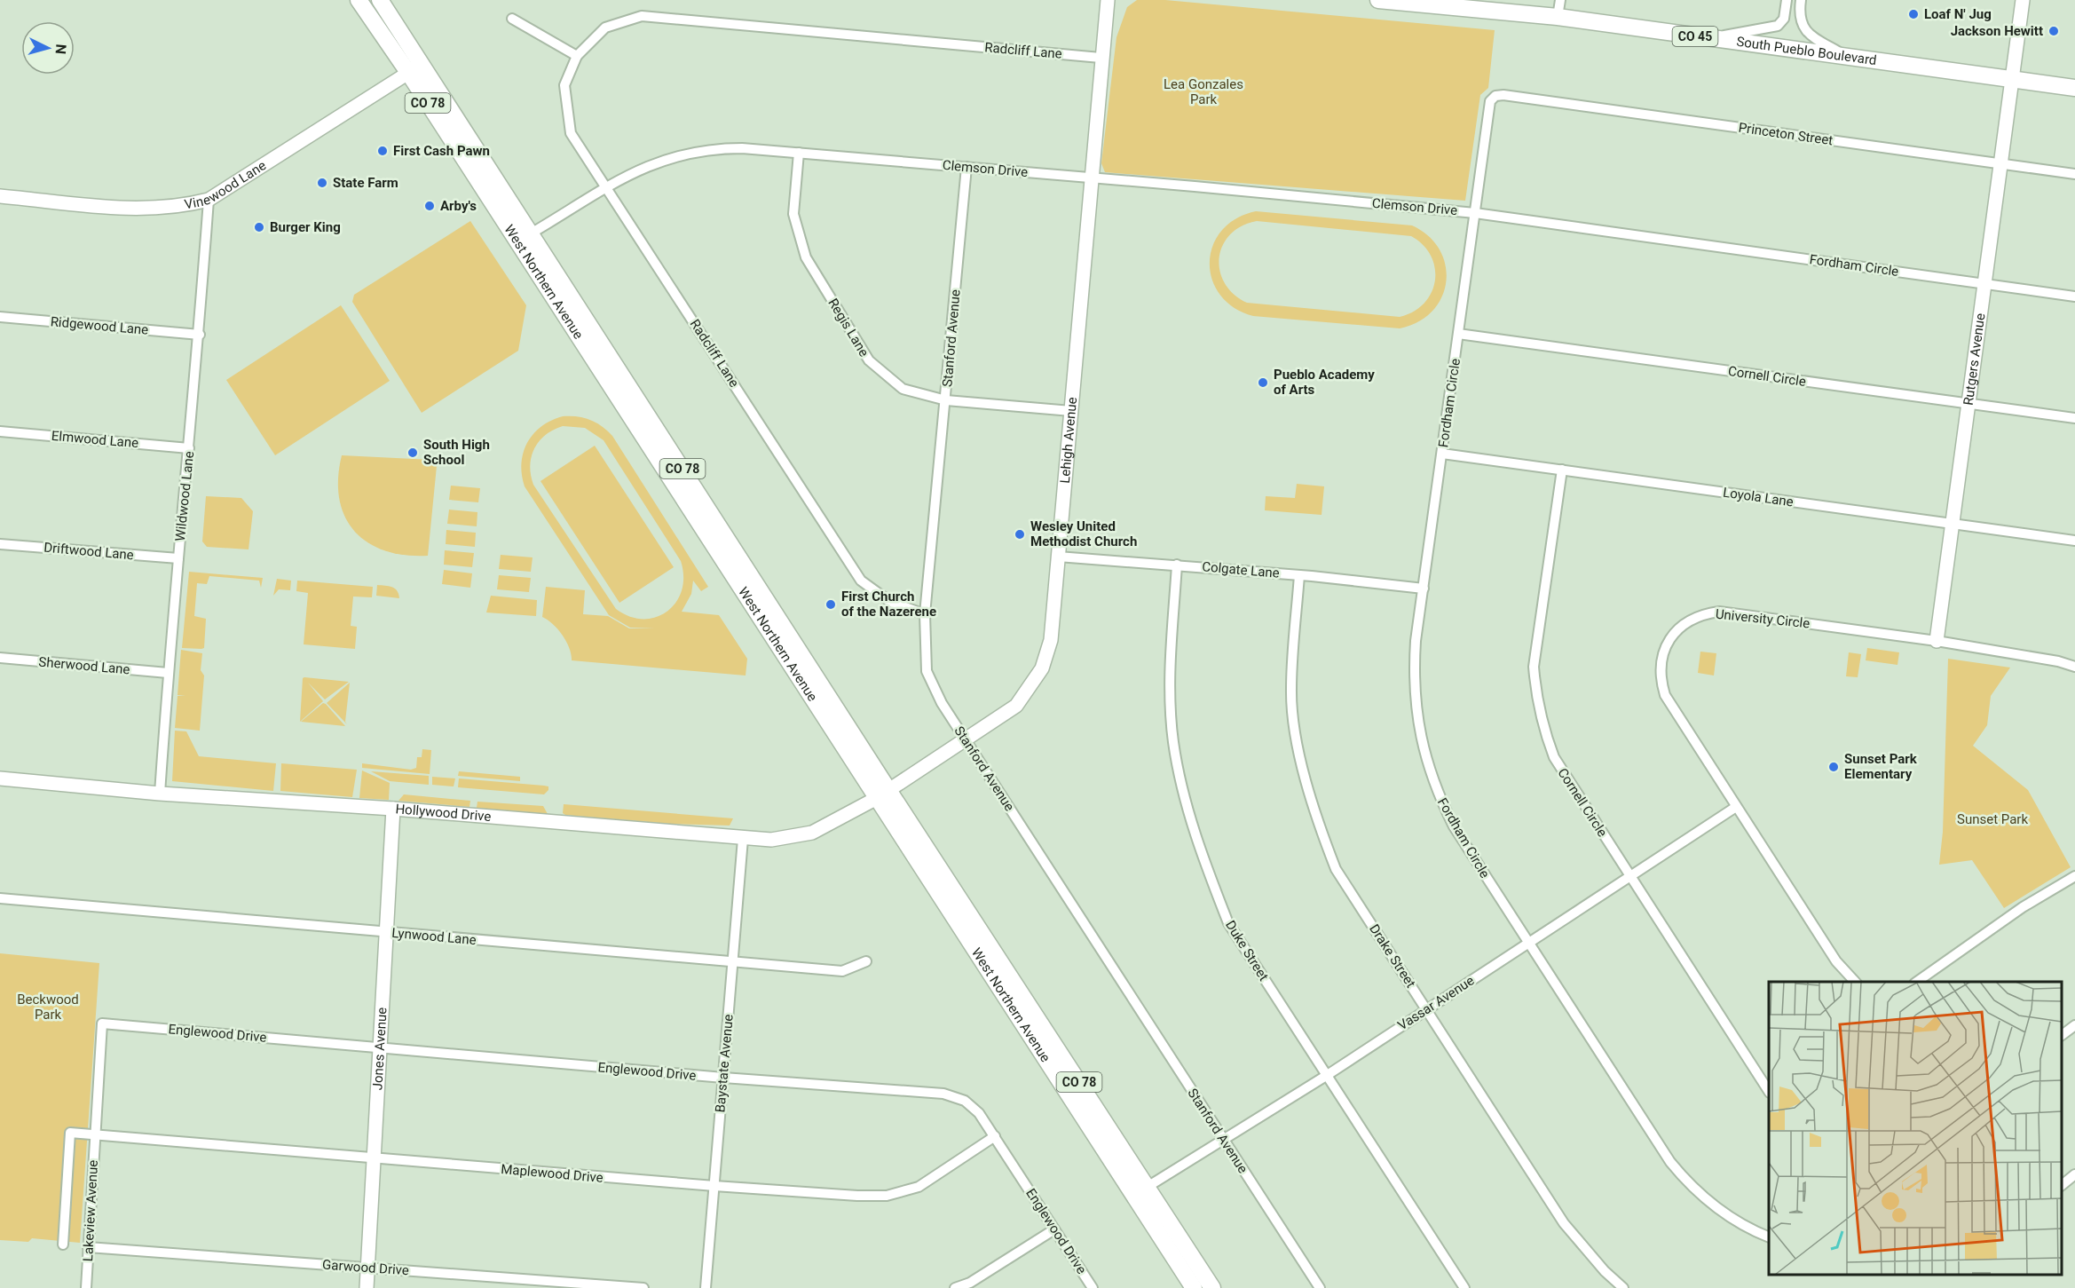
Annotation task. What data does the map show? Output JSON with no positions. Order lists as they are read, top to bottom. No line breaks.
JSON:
{"streets":{"main road":["CO 45","South Pueblo Boulevard","CO 78","West Northern Avenue"],"street":["Radcliff Lane","Princeton Street","Clemson Drive","Vinewood Lane","Fordham Circle","Ridgewood Lane","Regis Lane","Stanford Avenue","Rutgers Avenue","Cornell Circle","Elmwood Lane","Lehigh Avenue","Wildwood Lane","Loyola Lane","Driftwood Lane","Colgate Lane","University Circle","Sherwood Lane","Hollywood Drive","Lynwood Lane","Duke Street","Drake Street","Vassar Avenue","Englewood Drive","Jones Avenue","Baystate Avenue","Maplewood Drive","Lakeview Avenue","Garwood Drive"]},"crossings":[["Radcliff Lane","Clemson Drive"],["Radcliff Lane","Stanford Avenue"],["Radcliff Lane","Lehigh Avenue"],["South Pueblo Boulevard","Rutgers Avenue"],["Princeton Street","Fordham Circle"],["Princeton Street","Rutgers Avenue"],["Clemson Drive","Fordham Circle"],["Clemson Drive","West Northern Avenue"],["Clemson Drive","Regis Lane"],["Clemson Drive","Stanford Avenue"],["Clemson Drive","Lehigh Avenue"],["Vinewood Lane","West Northern Avenue"],["Vinewood Lane","Wildwood Lane"],["Fordham Circle","Rutgers Avenue"],["Fordham Circle","Cornell Circle"],["Fordham Circle","Loyola Lane"],["Fordham Circle","Colgate Lane"],["Fordham Circle","Vassar Avenue"],["West Northern Avenue","Lehigh Avenue"],["West Northern Avenue","Hollywood Drive"],["West Northern Avenue","Vassar Avenue"],["Ridgewood Lane","Wildwood Lane"],["Regis Lane","Stanford Avenue"],["Regis Lane","Lehigh Avenue"],["Stanford Avenue","Lehigh Avenue"],["Stanford Avenue","Vassar Avenue"],["Rutgers Avenue","Cornell Circle"],["Rutgers Avenue","Loyola Lane"],["Rutgers Avenue","University Circle"],["Cornell Circle","Loyola Lane"],["Cornell Circle","Vassar Avenue"],["Elmwood Lane","Wildwood Lane"],["Lehigh Avenue","Colgate Lane"],["Lehigh Avenue","Hollywood Drive"],["Wildwood Lane","Driftwood Lane"],["Wildwood Lane","Sherwood Lane"],["Wildwood Lane","Hollywood Drive"],["Colgate Lane","Duke Street"],["Colgate Lane","Drake Street"],["University Circle","Vassar Avenue"],["Hollywood Drive","Jones Avenue"],["Hollywood Drive","Baystate Avenue"],["Lynwood Lane","Jones Avenue"],["Lynwood Lane","Baystate Avenue"],["Duke Street","Vassar Avenue"],["Drake Street","Vassar Avenue"],["Englewood Drive","Jones Avenue"],["Englewood Drive","Baystate Avenue"],["Englewood Drive","Maplewood Drive"],["Englewood Drive","Lakeview Avenue"],["Jones Avenue","Maplewood Drive"],["Jones Avenue","Garwood Drive"],["Baystate Avenue","Maplewood Drive"],["Maplewood Drive","Lakeview Avenue"],["Lakeview Avenue","Garwood Drive"]],"parks":["Lea Gonzales Park","Sunset Park","Beckwood Park"],"places":["Loaf N' Jug","Jackson Hewitt","First Cash Pawn","State Farm","Arby's","Burger King","Pueblo Academy of Arts","South High School","Wesley United Methodist Church","First Church of the Nazerene","Sunset Park Elementary"],"north":"right"}
